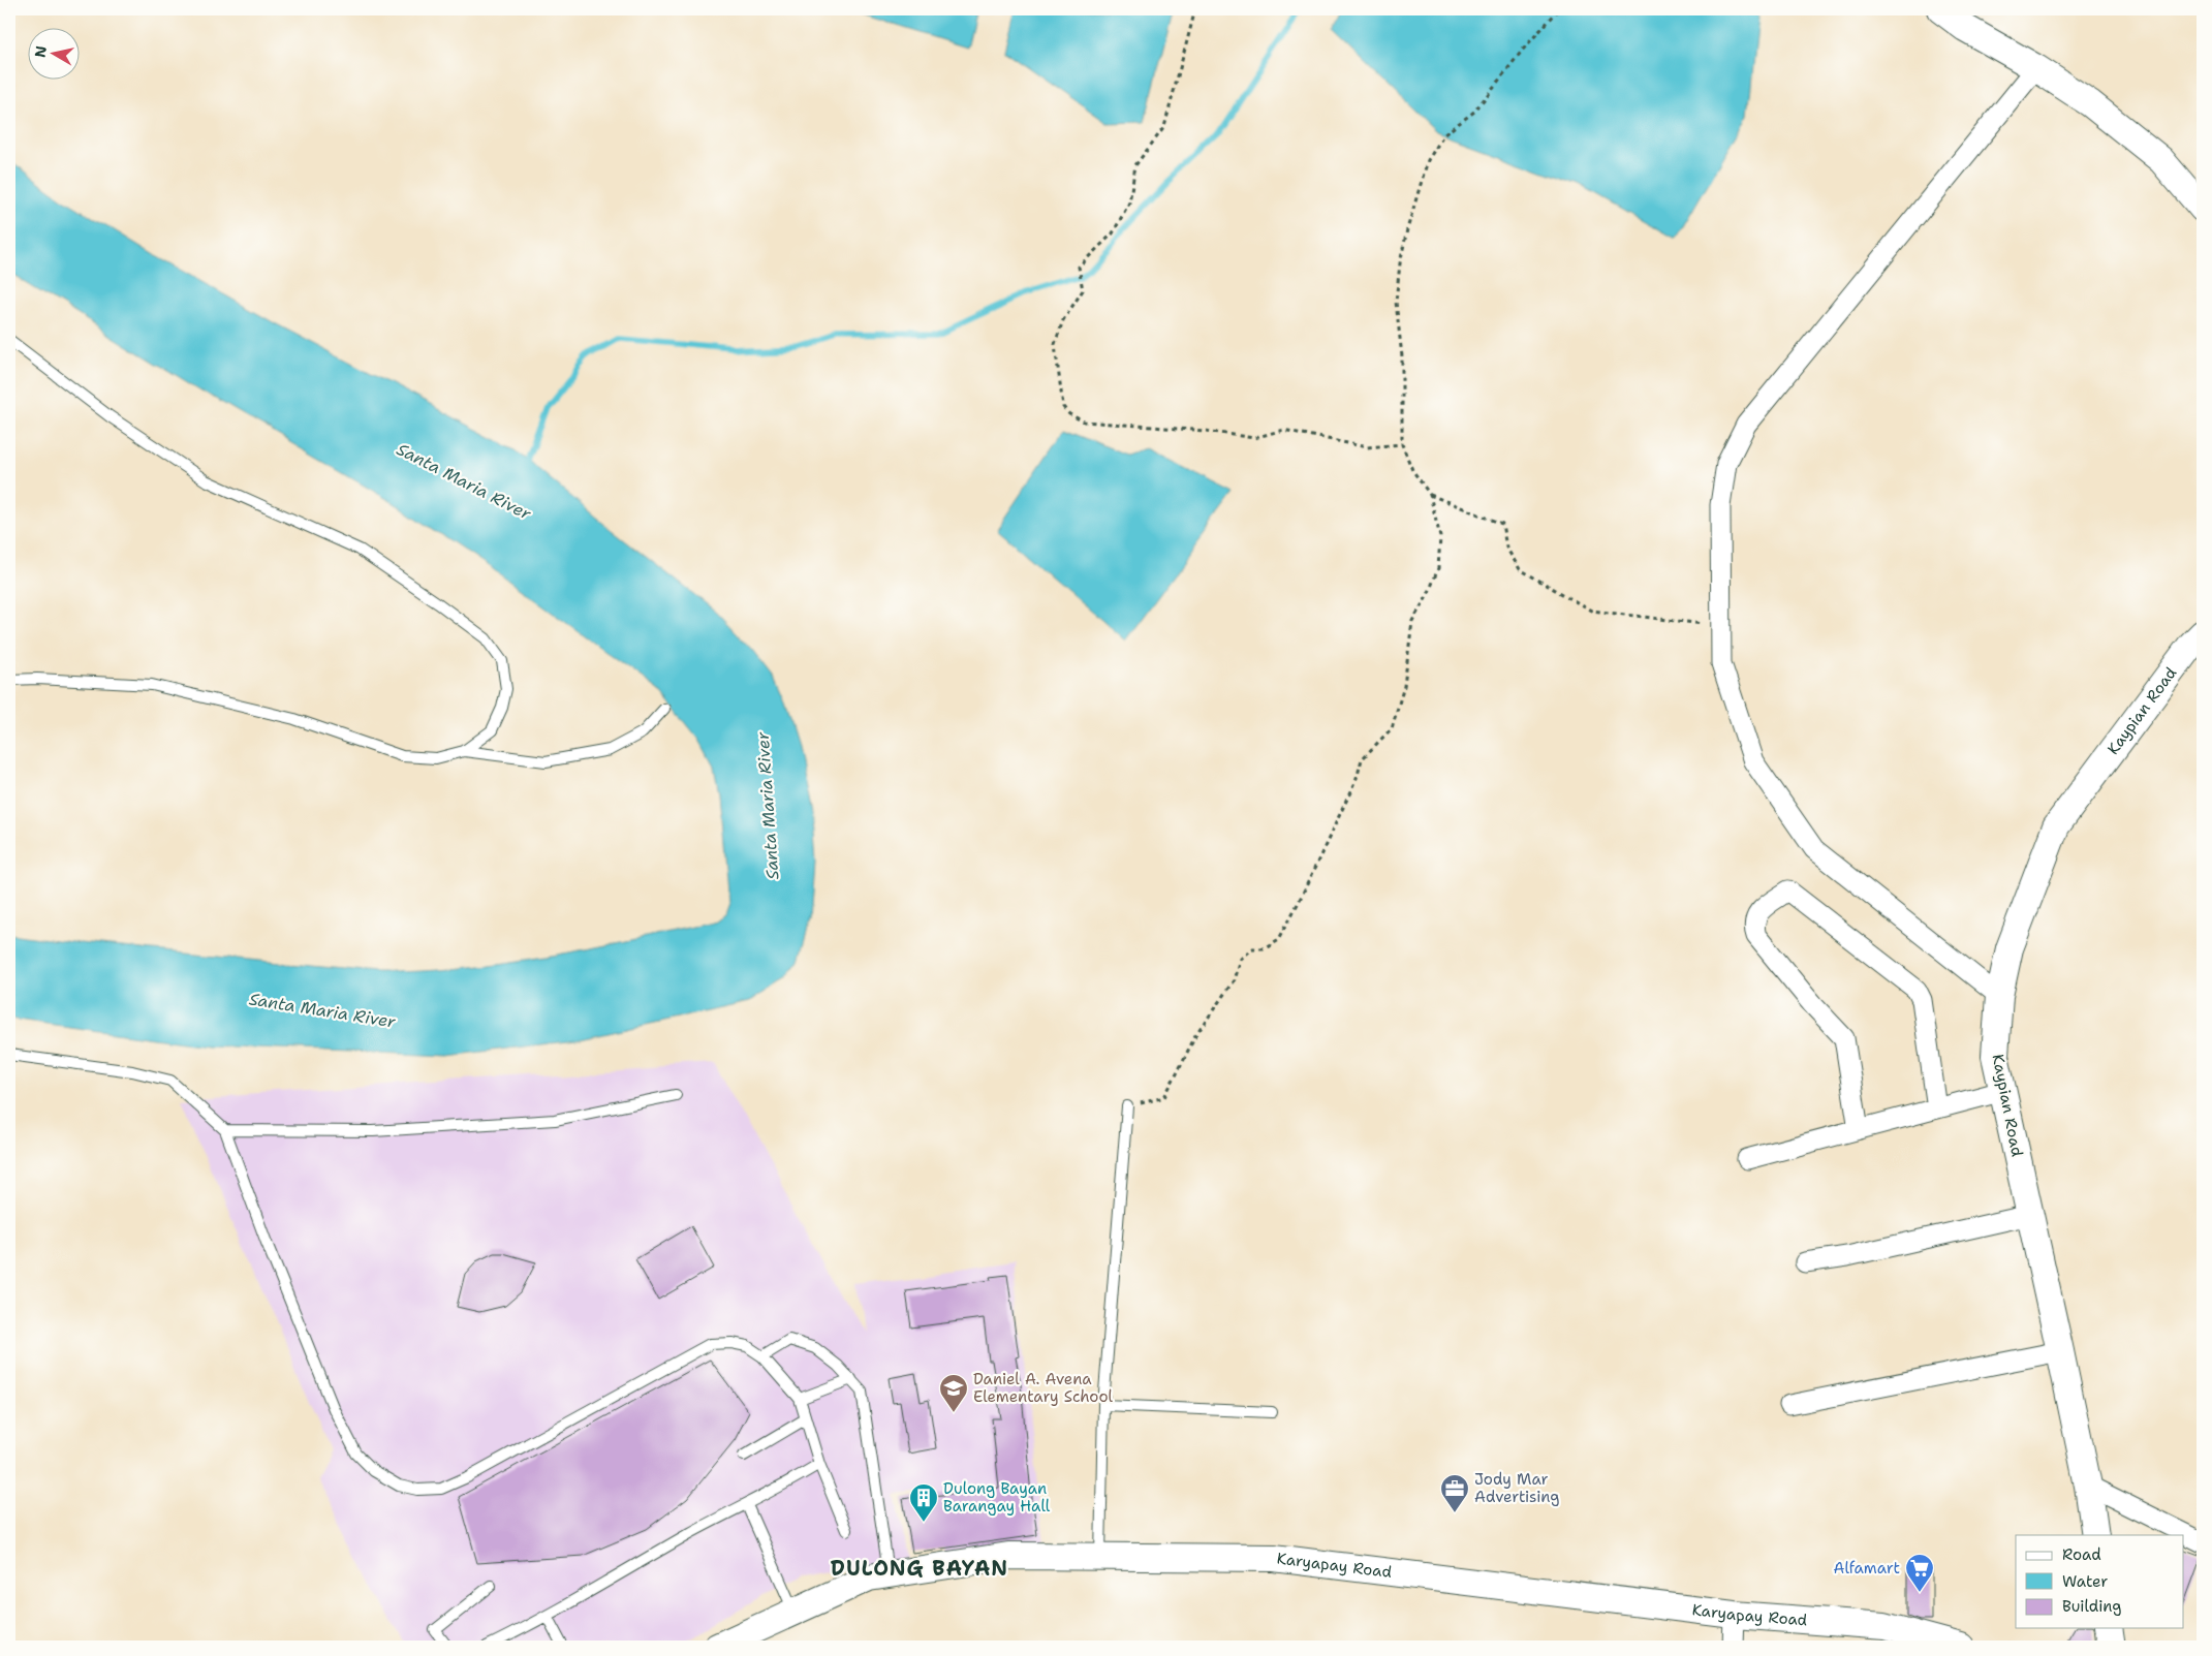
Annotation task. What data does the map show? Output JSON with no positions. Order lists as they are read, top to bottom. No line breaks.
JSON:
{"streets":{"main road":["Kaypian Road","Karyapay Road"]},"districts":["DULONG BAYAN"],"water":["Santa Maria River"],"places":{"school or university":["Daniel A. Avena Elementary School"],"office":["Jody Mar Advertising"],"building":["Dulong Bayan Barangay Hall"],"supermarket":["Alfamart"]},"legend":["Road","Water","Building"],"north":"left"}
